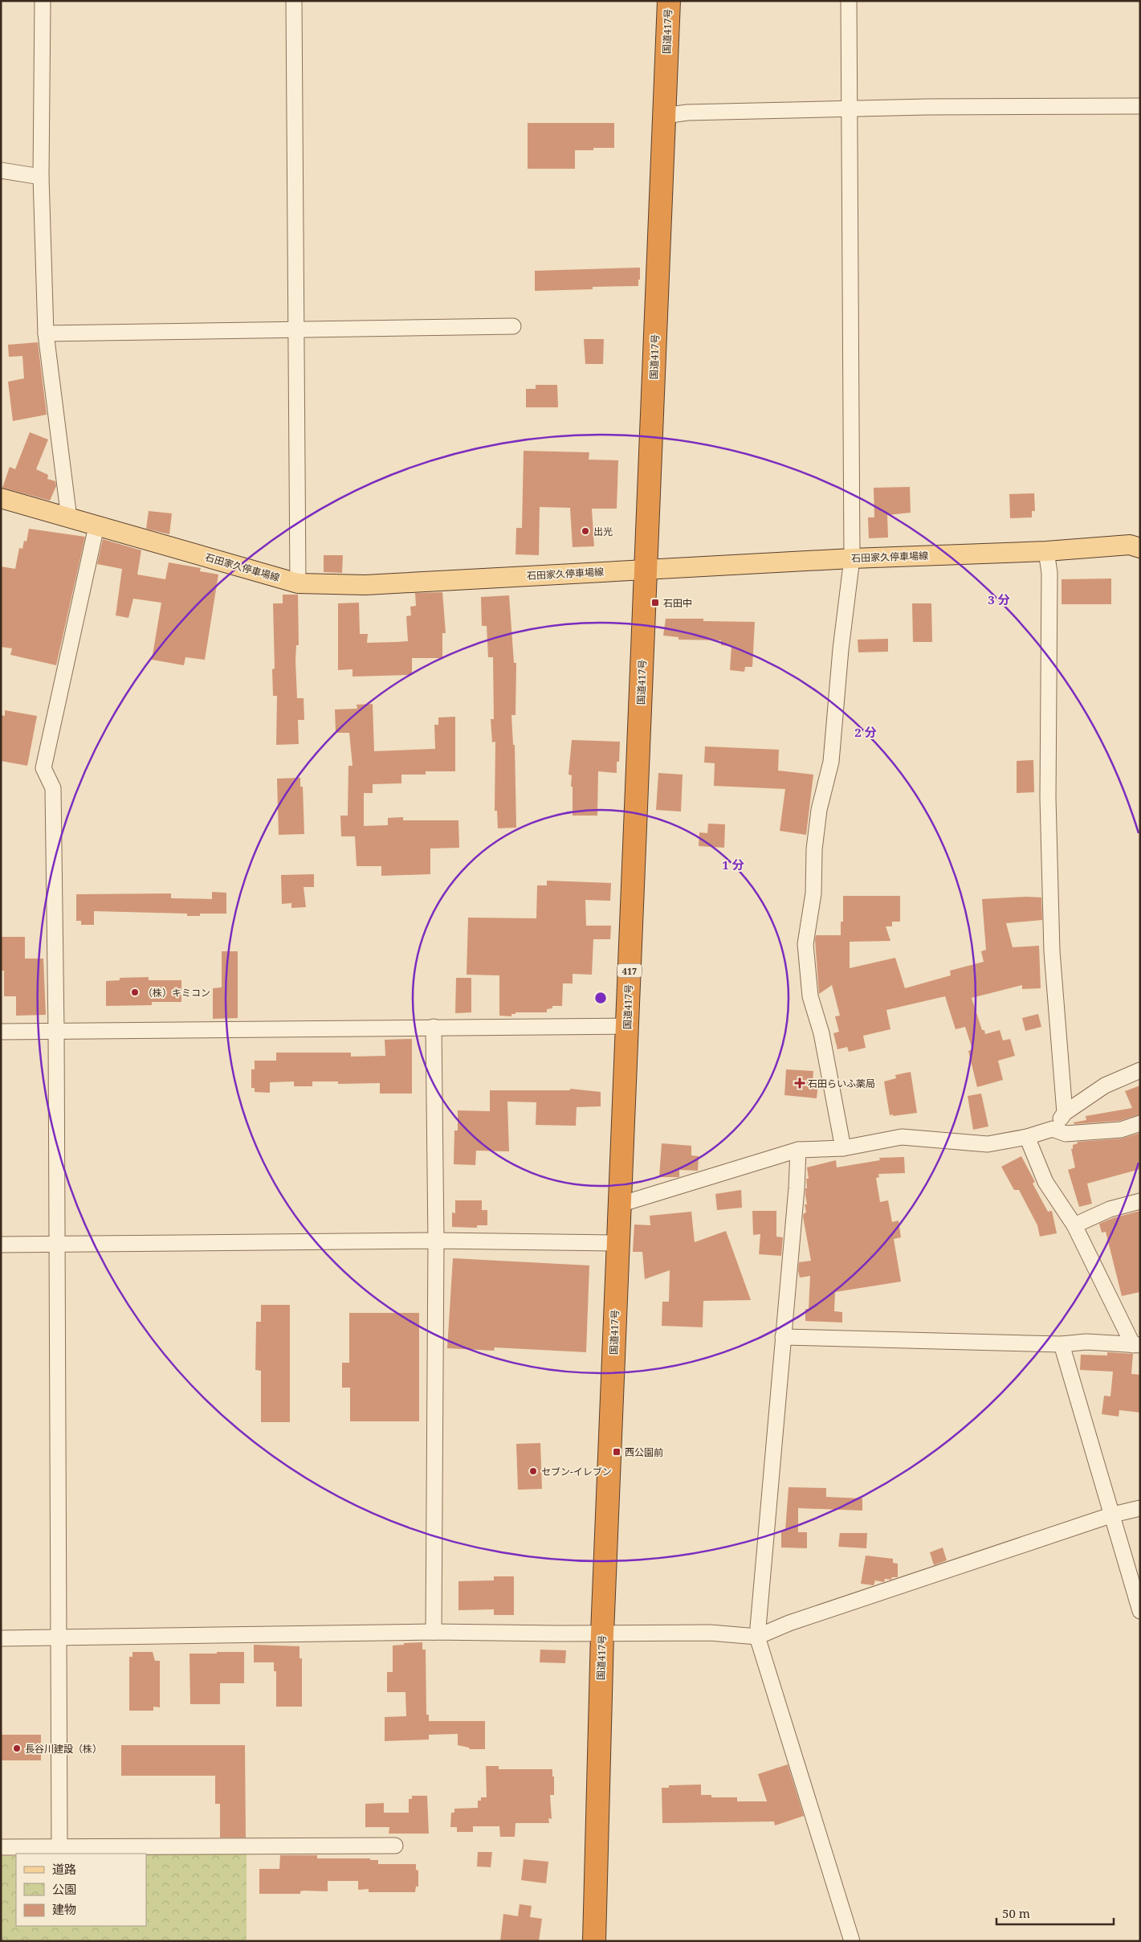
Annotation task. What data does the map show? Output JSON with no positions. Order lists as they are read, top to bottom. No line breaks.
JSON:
{"streets":{"highway":["国道417号","417"],"main road":["石田家久停車場線"]},"crossings":[["国道417号","石田家久停車場線"]],"places":{"other":["出光","（株）キミコン","セブン-イレブン","長谷川建設（株）"],"transit":["石田中","西公園前"],"health":["石田らいふ薬局"]},"legend":["道路","公園","建物"],"scale_bar":"50 m","rings":["3 分","2 分","1 分"]}
